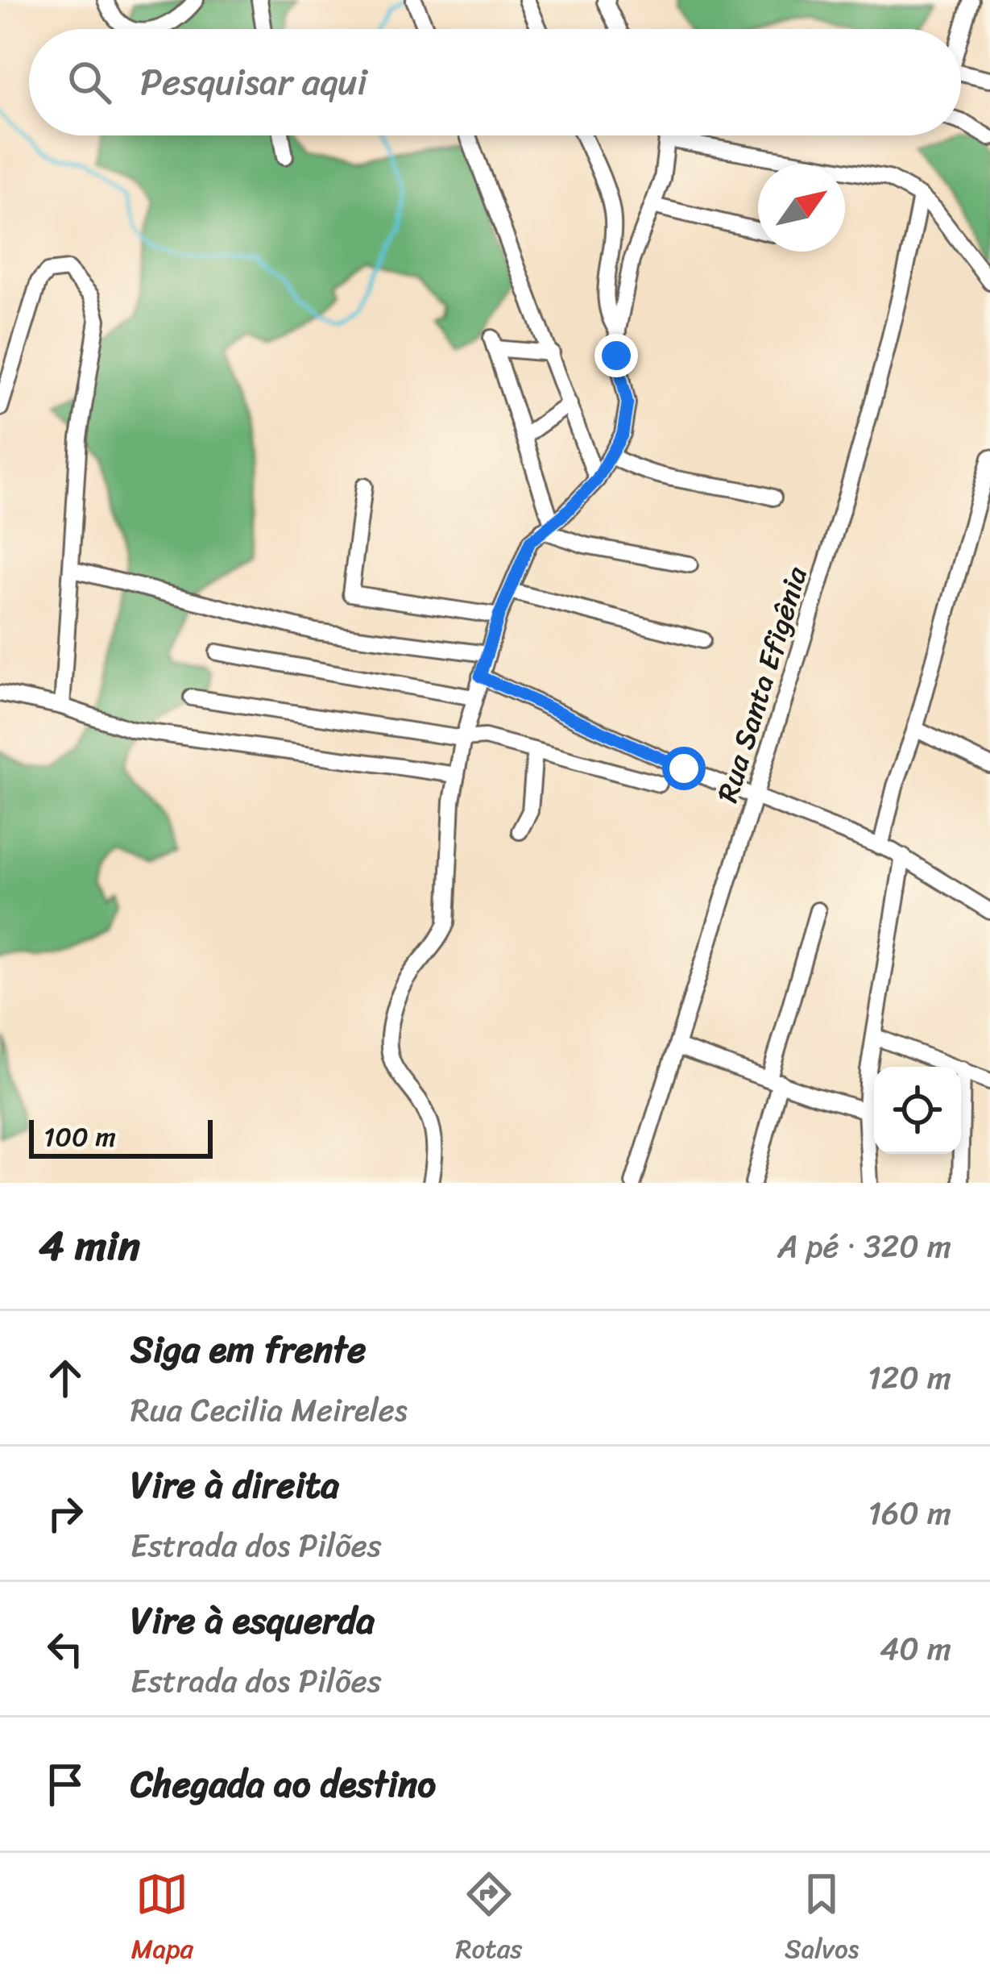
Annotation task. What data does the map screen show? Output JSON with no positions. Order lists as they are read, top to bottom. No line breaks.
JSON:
{"streets":{"street":["Rua Santa Efigênia"]},"scale_bar":"100 m","north":"top right","page":{"search":"Pesquisar aqui","scale":"100 m","heading":["4 min","A pé · 320 m"],"list":[["Siga em frente","Rua Cecilia Meireles","120 m"],["Vire à direita","Estrada dos Pilões","160 m"],["Vire à esquerda","Estrada dos Pilões","40 m"],"Chegada ao destino"],"nav":["Mapa","Rotas","Salvos"]}}
